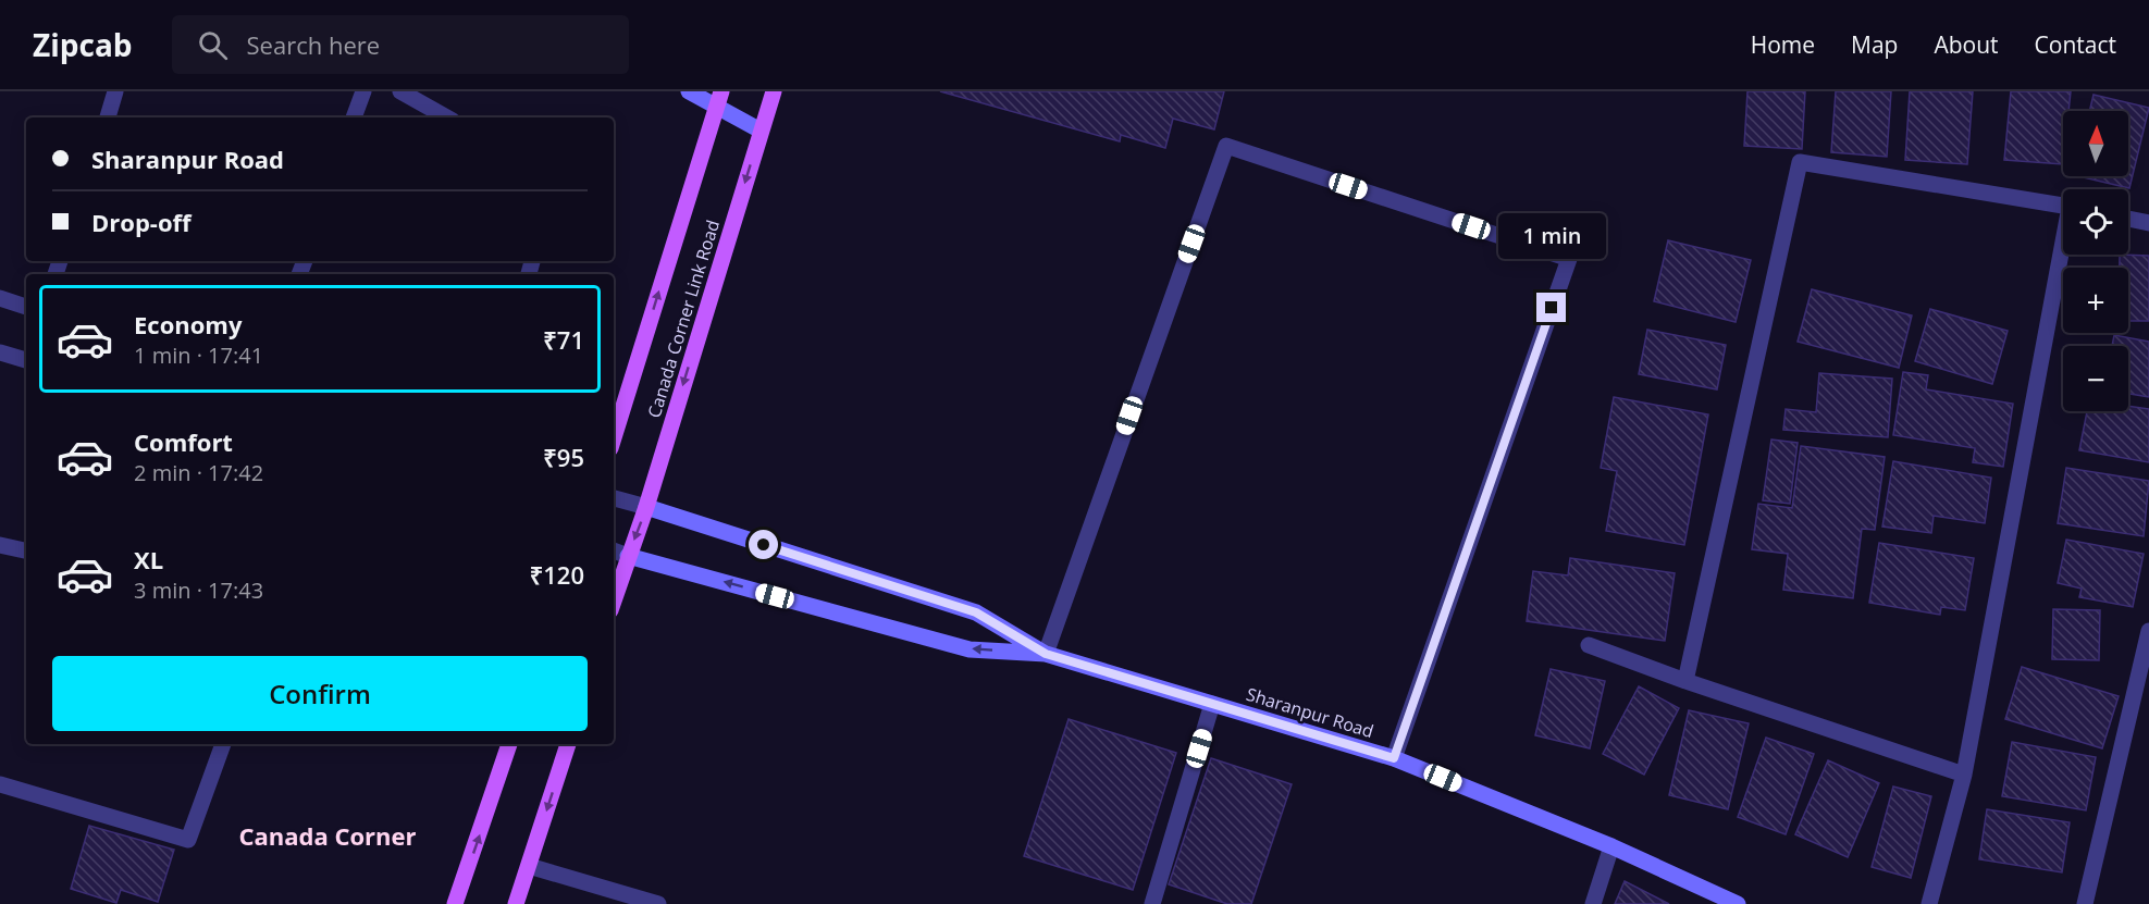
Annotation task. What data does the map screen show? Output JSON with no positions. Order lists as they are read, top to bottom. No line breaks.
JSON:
{"streets":{"main road":["Canada Corner Link Road","Sharanpur Road"]},"crossings":[["Canada Corner Link Road","Sharanpur Road"]],"districts":["Canada Corner"],"north":"top","page":{"header":"Zipcab","search":"Search here","nav":["Home","Map","About","Contact"],"map_buttons":["+","−"],"banner":["Sharanpur Road","Drop-off"],"bubble":"1 min","list":[{"name":"Economy","note":"1 min · 17:41","value":"₹71"},{"name":"Comfort","note":"2 min · 17:42","value":"₹95"},{"name":"XL","note":"3 min · 17:43","value":"₹120"}],"buttons":"Confirm"}}
